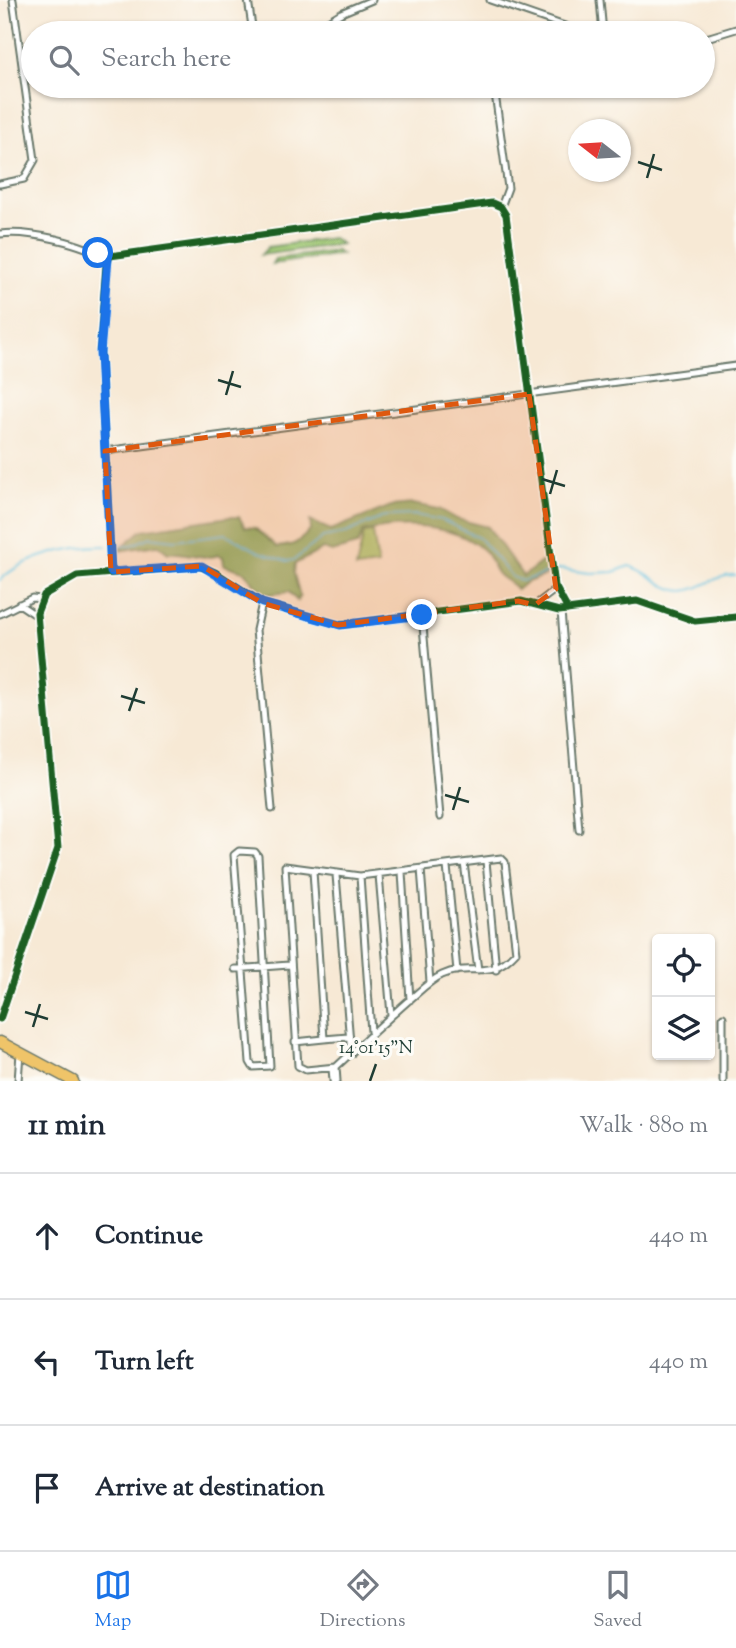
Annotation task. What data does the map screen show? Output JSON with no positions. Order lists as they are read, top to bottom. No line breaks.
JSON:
{"north":"left","page":{"search":"Search here","heading":["11 min","Walk · 880 m"],"list":[["Continue","440 m"],["Turn left","440 m"],"Arrive at destination"],"nav":["Map","Directions","Saved"]},"coordinates":["14°01'15\"N"]}
